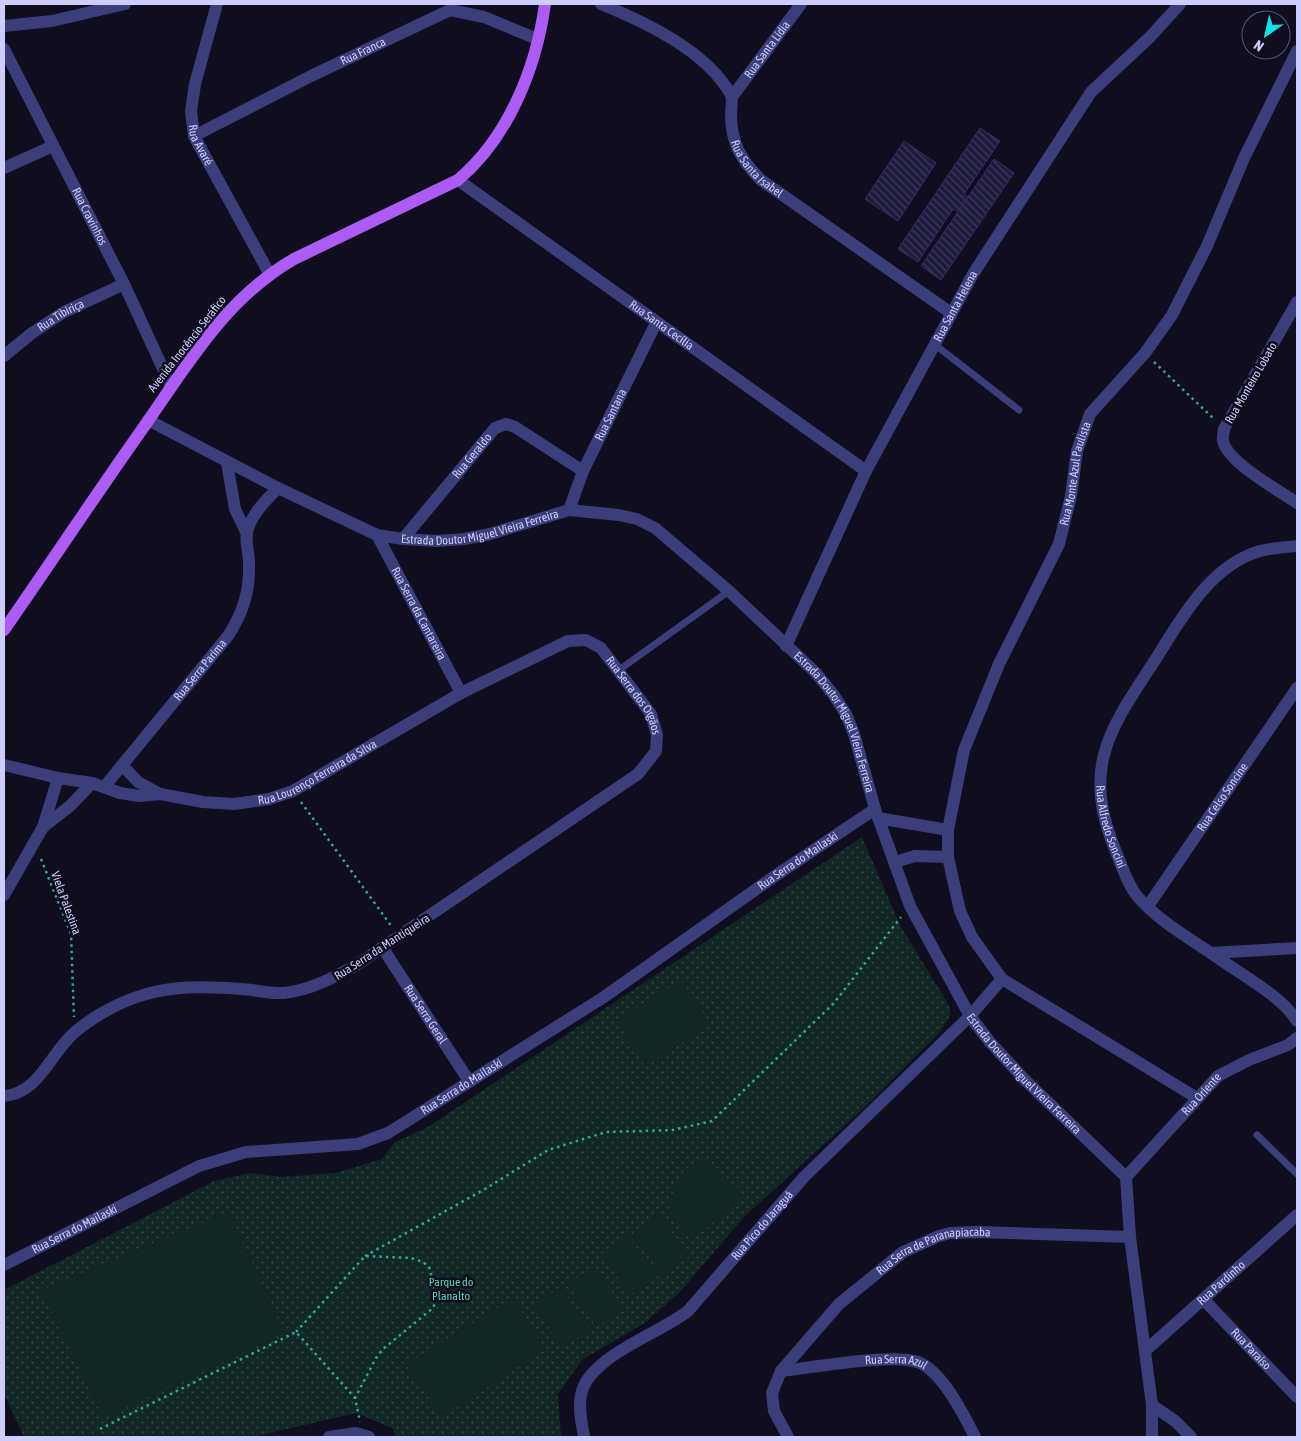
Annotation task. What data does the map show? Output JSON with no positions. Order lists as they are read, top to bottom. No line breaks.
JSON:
{"streets":{"main road":["Avenida Inocêncio Seráfico"],"street":["Rua Franca","Rua Santa Lídia","Rua Avaré","Rua Santa Isabel","Rua Cravinhos","Rua Santa Helena","Rua Tibiriça","Rua Santa Cecília","Rua Monteiro Lobato","Rua Santana","Rua Geraldo","Rua Monte Azul Paulista","Estrada Doutor Miguel Vieira Ferreira","Rua Serra da Cantareira","Rua Serra Parima","Rua Serra dos Orgãos","Rua Lourenço Ferreira da Silva","Rua Celso Soncine","Rua Alfredo Soncini","Rua Serra do Mailaski","Rua Serra da Mantiqueira","Rua Serra Geral","Rua Oriente","Rua Pico do Jaraguá","Rua Serra de Paranapiacaba","Rua Pardinho","Rua Paraíso","Rua Serra Azul"],"path":["Viela Palestina"]},"crossings":[["Rua Franca","Rua Avaré"],["Rua Franca","Avenida Inocêncio Seráfico"],["Rua Santa Lídia","Rua Santa Isabel"],["Rua Avaré","Avenida Inocêncio Seráfico"],["Rua Santa Isabel","Rua Santa Helena"],["Rua Cravinhos","Rua Tibiriça"],["Rua Cravinhos","Avenida Inocêncio Seráfico"],["Rua Santa Helena","Rua Santa Cecília"],["Rua Santa Helena","Estrada Doutor Miguel Vieira Ferreira"],["Rua Santa Cecília","Avenida Inocêncio Seráfico"],["Rua Santa Cecília","Rua Santana"],["Avenida Inocêncio Seráfico","Estrada Doutor Miguel Vieira Ferreira"],["Rua Santana","Rua Geraldo"],["Rua Santana","Estrada Doutor Miguel Vieira Ferreira"],["Rua Geraldo","Estrada Doutor Miguel Vieira Ferreira"],["Rua Monte Azul Paulista","Rua Pico do Jaraguá"],["Estrada Doutor Miguel Vieira Ferreira","Rua Serra da Cantareira"],["Estrada Doutor Miguel Vieira Ferreira","Rua Serra Parima"],["Estrada Doutor Miguel Vieira Ferreira","Rua Serra do Mailaski"],["Estrada Doutor Miguel Vieira Ferreira","Rua Oriente"],["Estrada Doutor Miguel Vieira Ferreira","Rua Pico do Jaraguá"],["Rua Serra da Cantareira","Rua Serra dos Orgãos"],["Rua Serra da Cantareira","Rua Lourenço Ferreira da Silva"],["Rua Serra Parima","Rua Lourenço Ferreira da Silva"],["Rua Serra dos Orgãos","Rua Lourenço Ferreira da Silva"],["Rua Serra dos Orgãos","Rua Serra da Mantiqueira"],["Rua Celso Soncine","Rua Alfredo Soncini"],["Rua Serra do Mailaski","Rua Serra Geral"],["Viela Palestina","Rua Serra da Mantiqueira"],["Rua Serra da Mantiqueira","Rua Serra Geral"],["Rua Serra de Paranapiacaba","Rua Serra Azul"],["Rua Pardinho","Rua Paraíso"]],"parks":["Parque do Planalto"],"north":"bottom left"}
